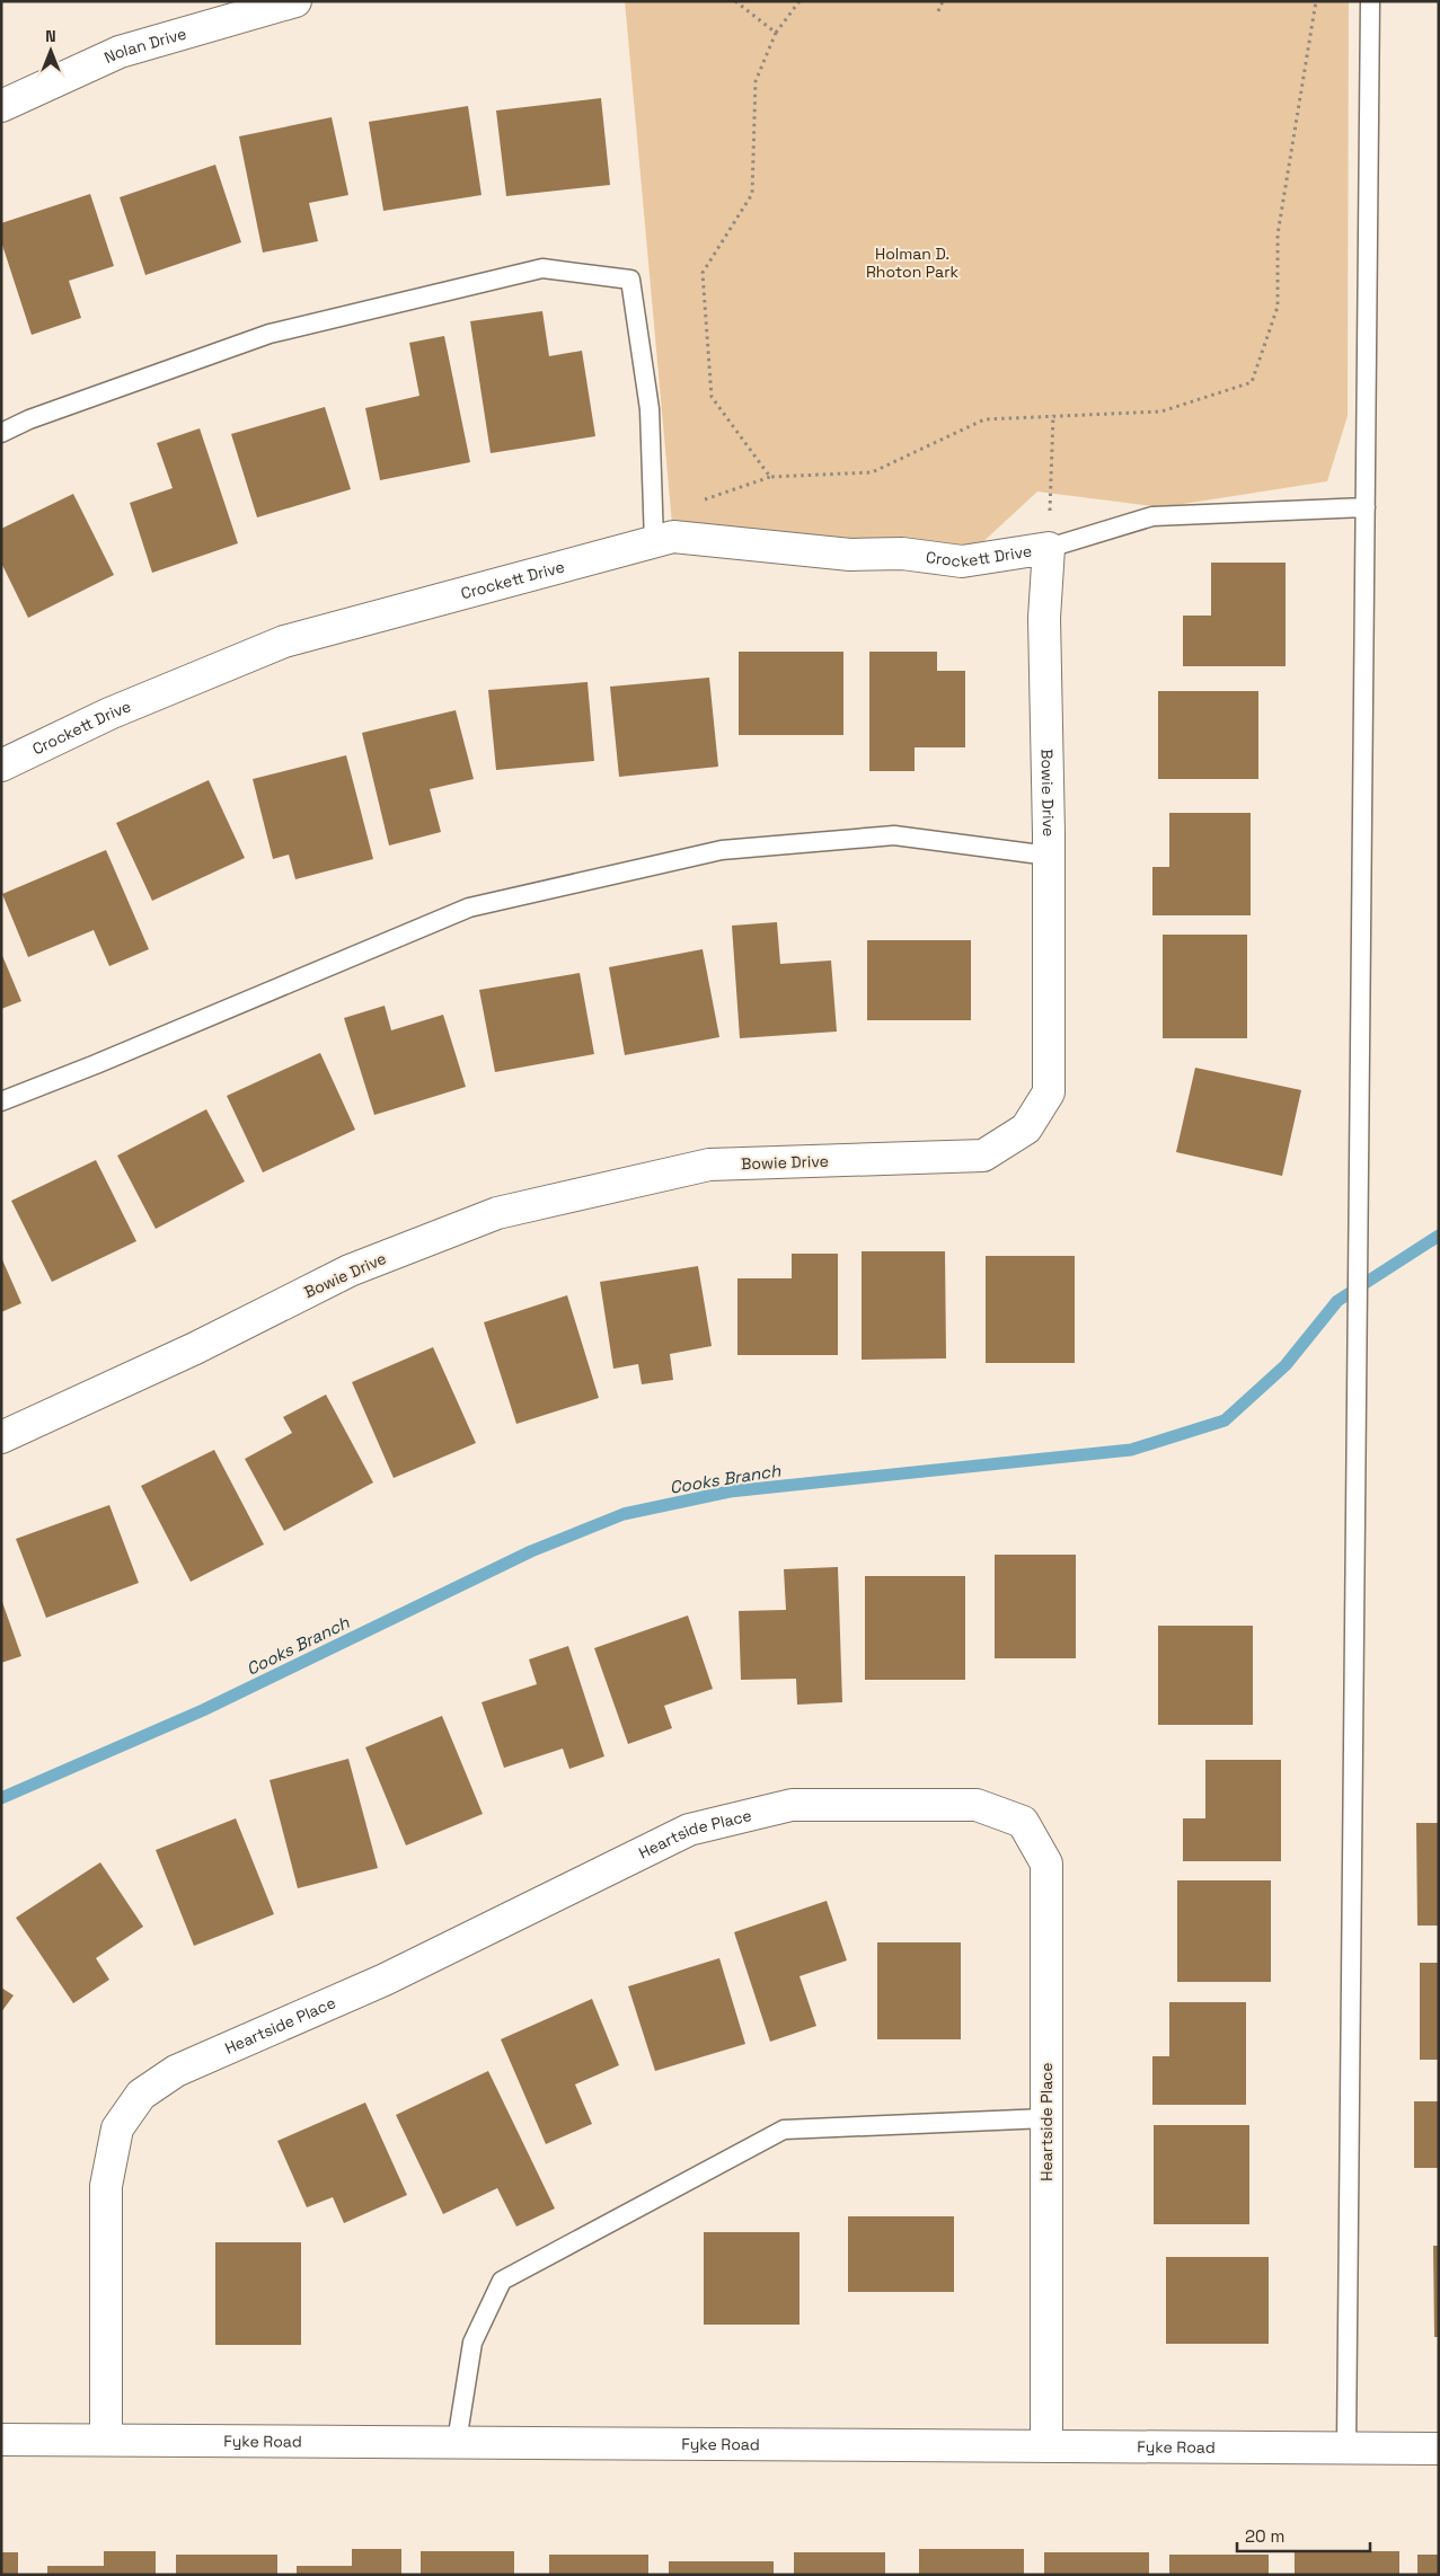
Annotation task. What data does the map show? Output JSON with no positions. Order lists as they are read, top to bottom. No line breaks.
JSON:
{"streets":{"street":["Nolan Drive","Crockett Drive","Bowie Drive","Heartside Place","Fyke Road"]},"crossings":[["Crockett Drive","Bowie Drive"],["Heartside Place","Fyke Road"]],"water":["Cooks Branch"],"parks":["Holman D. Rhoton Park"],"scale_bar":"20 m","north":"top"}
